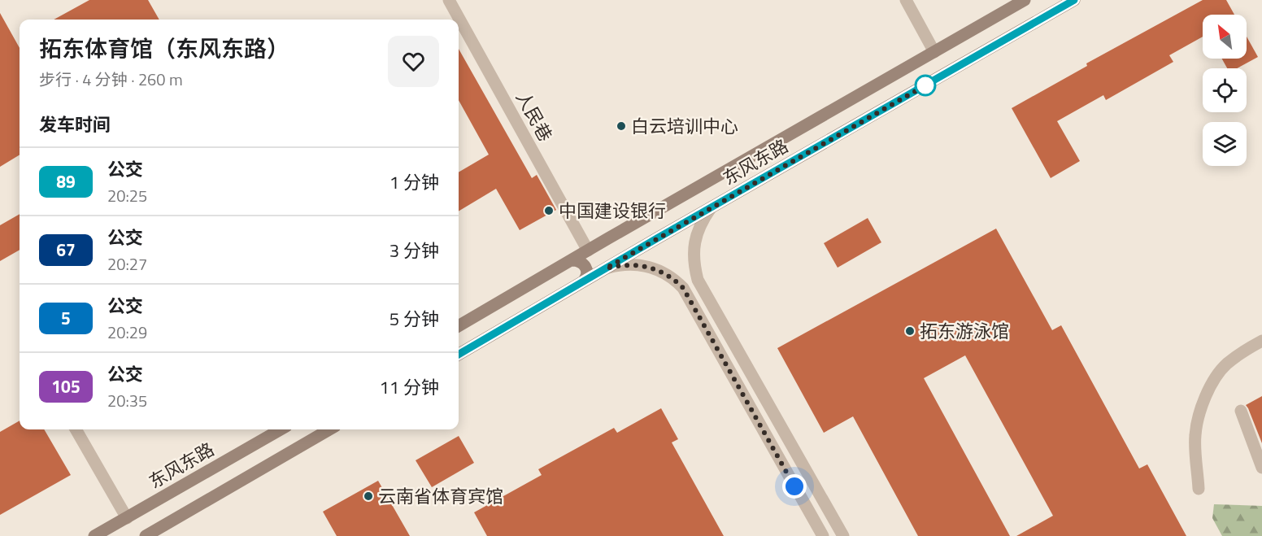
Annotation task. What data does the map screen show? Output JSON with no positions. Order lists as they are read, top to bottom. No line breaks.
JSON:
{"streets":{"main road":["东风东路"],"street":["人民巷"]},"crossings":[["人民巷","东风东路"]],"places":["白云培训中心","中国建设银行","拓东游泳馆","云南省体育宾馆"],"lines":["bus line 89"],"north":"top left","page":{"heading":[["拓东体育馆（东风东路）","步行 · 4 分钟 · 260 m"],"发车时间"],"list":[{"mark":"89","name":"公交","note":"20:25","value":"1 分钟"},{"mark":"67","name":"公交","note":"20:27","value":"3 分钟"},{"mark":"5","name":"公交","note":"20:29","value":"5 分钟"},{"mark":"105","name":"公交","note":"20:35","value":"11 分钟"}]}}
